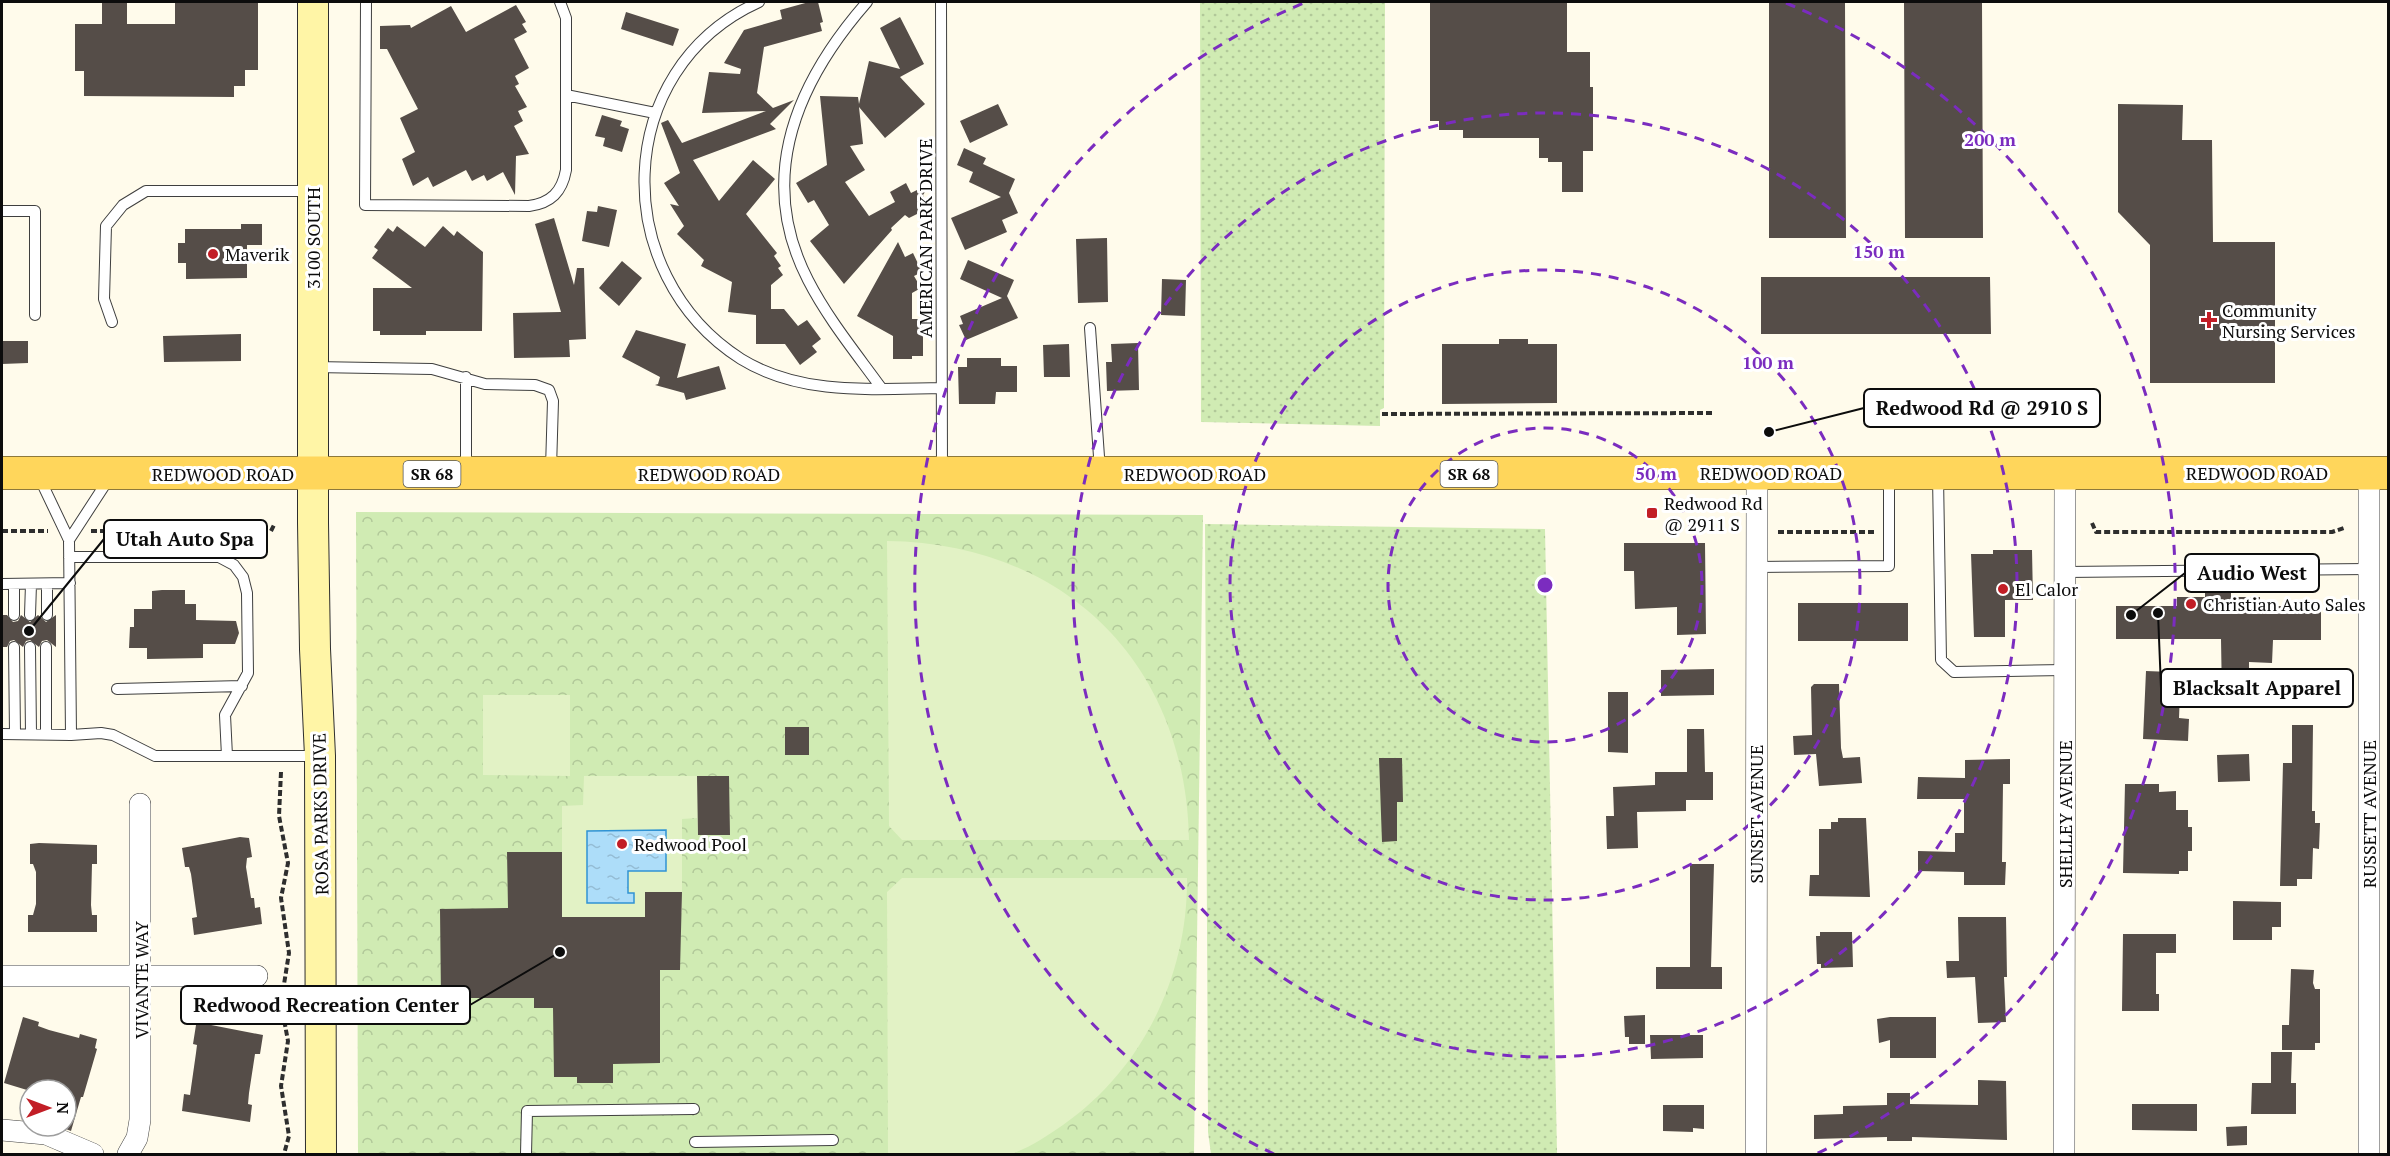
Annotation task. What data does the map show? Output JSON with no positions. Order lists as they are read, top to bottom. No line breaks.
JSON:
{"streets":{"main road":["REDWOOD ROAD","SR 68"],"street":["3100 SOUTH","ROSA PARKS DRIVE","SUNSET AVENUE","SHELLEY AVENUE","RUSSETT AVENUE","VIVANTE WAY"],"lane":["AMERICAN PARK DRIVE"]},"crossings":[["3100 SOUTH","REDWOOD ROAD"],["3100 SOUTH","ROSA PARKS DRIVE"],["AMERICAN PARK DRIVE","REDWOOD ROAD"],["REDWOOD ROAD","ROSA PARKS DRIVE"],["REDWOOD ROAD","SUNSET AVENUE"],["REDWOOD ROAD","SHELLEY AVENUE"],["REDWOOD ROAD","RUSSETT AVENUE"]],"places":{"other":["Maverik","Redwood Rd @ 2910 S","El Calor","Christian Auto Sales","Blacksalt Apparel","Audio West","Utah Auto Spa","Redwood Pool","Redwood Recreation Center"],"health":["Community Nursing Services"],"transit":["Redwood Rd @ 2911 S"]},"north":"right","rings":["200 m","150 m","100 m","50 m"]}
